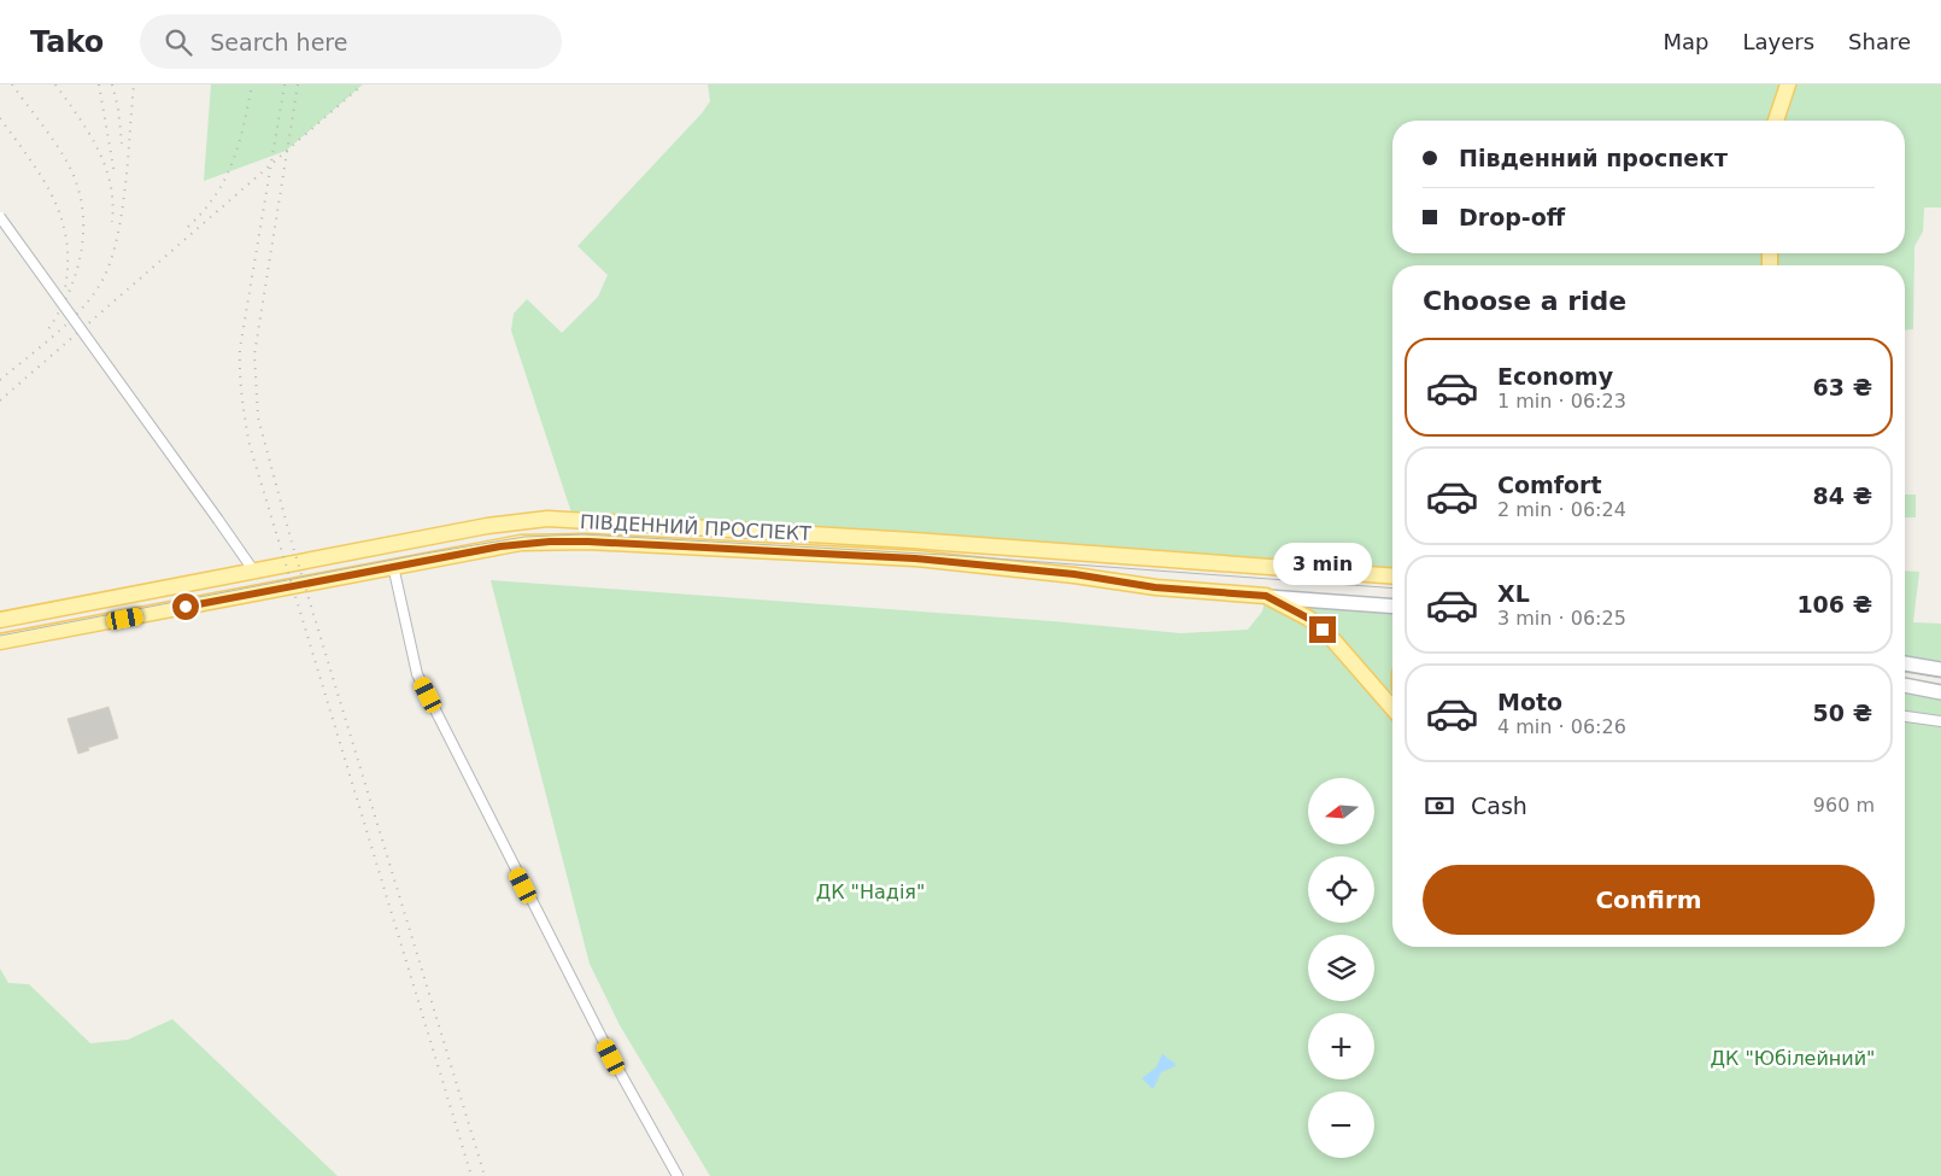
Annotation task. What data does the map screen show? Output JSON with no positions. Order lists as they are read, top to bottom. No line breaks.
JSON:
{"streets":{"main road":["ПІВДЕННИЙ ПРОСПЕКТ"]},"parks":["ДК \"Надія\"","ДК \"Юбілейний\""],"north":"left","page":{"header":"Tako","search":"Search here","nav":["Map","Layers","Share"],"banner":["Південний проспект","Drop-off"],"heading":"Choose a ride","list":[{"name":"Economy","note":"1 min · 06:23","value":"63 ₴"},{"name":"Comfort","note":"2 min · 06:24","value":"84 ₴"},{"name":"XL","note":"3 min · 06:25","value":"106 ₴"},{"name":"Moto","note":"4 min · 06:26","value":"50 ₴"}],"bubble":"3 min","pay":["Cash","960 m"],"map_buttons":["+","−"],"buttons":"Confirm"}}
